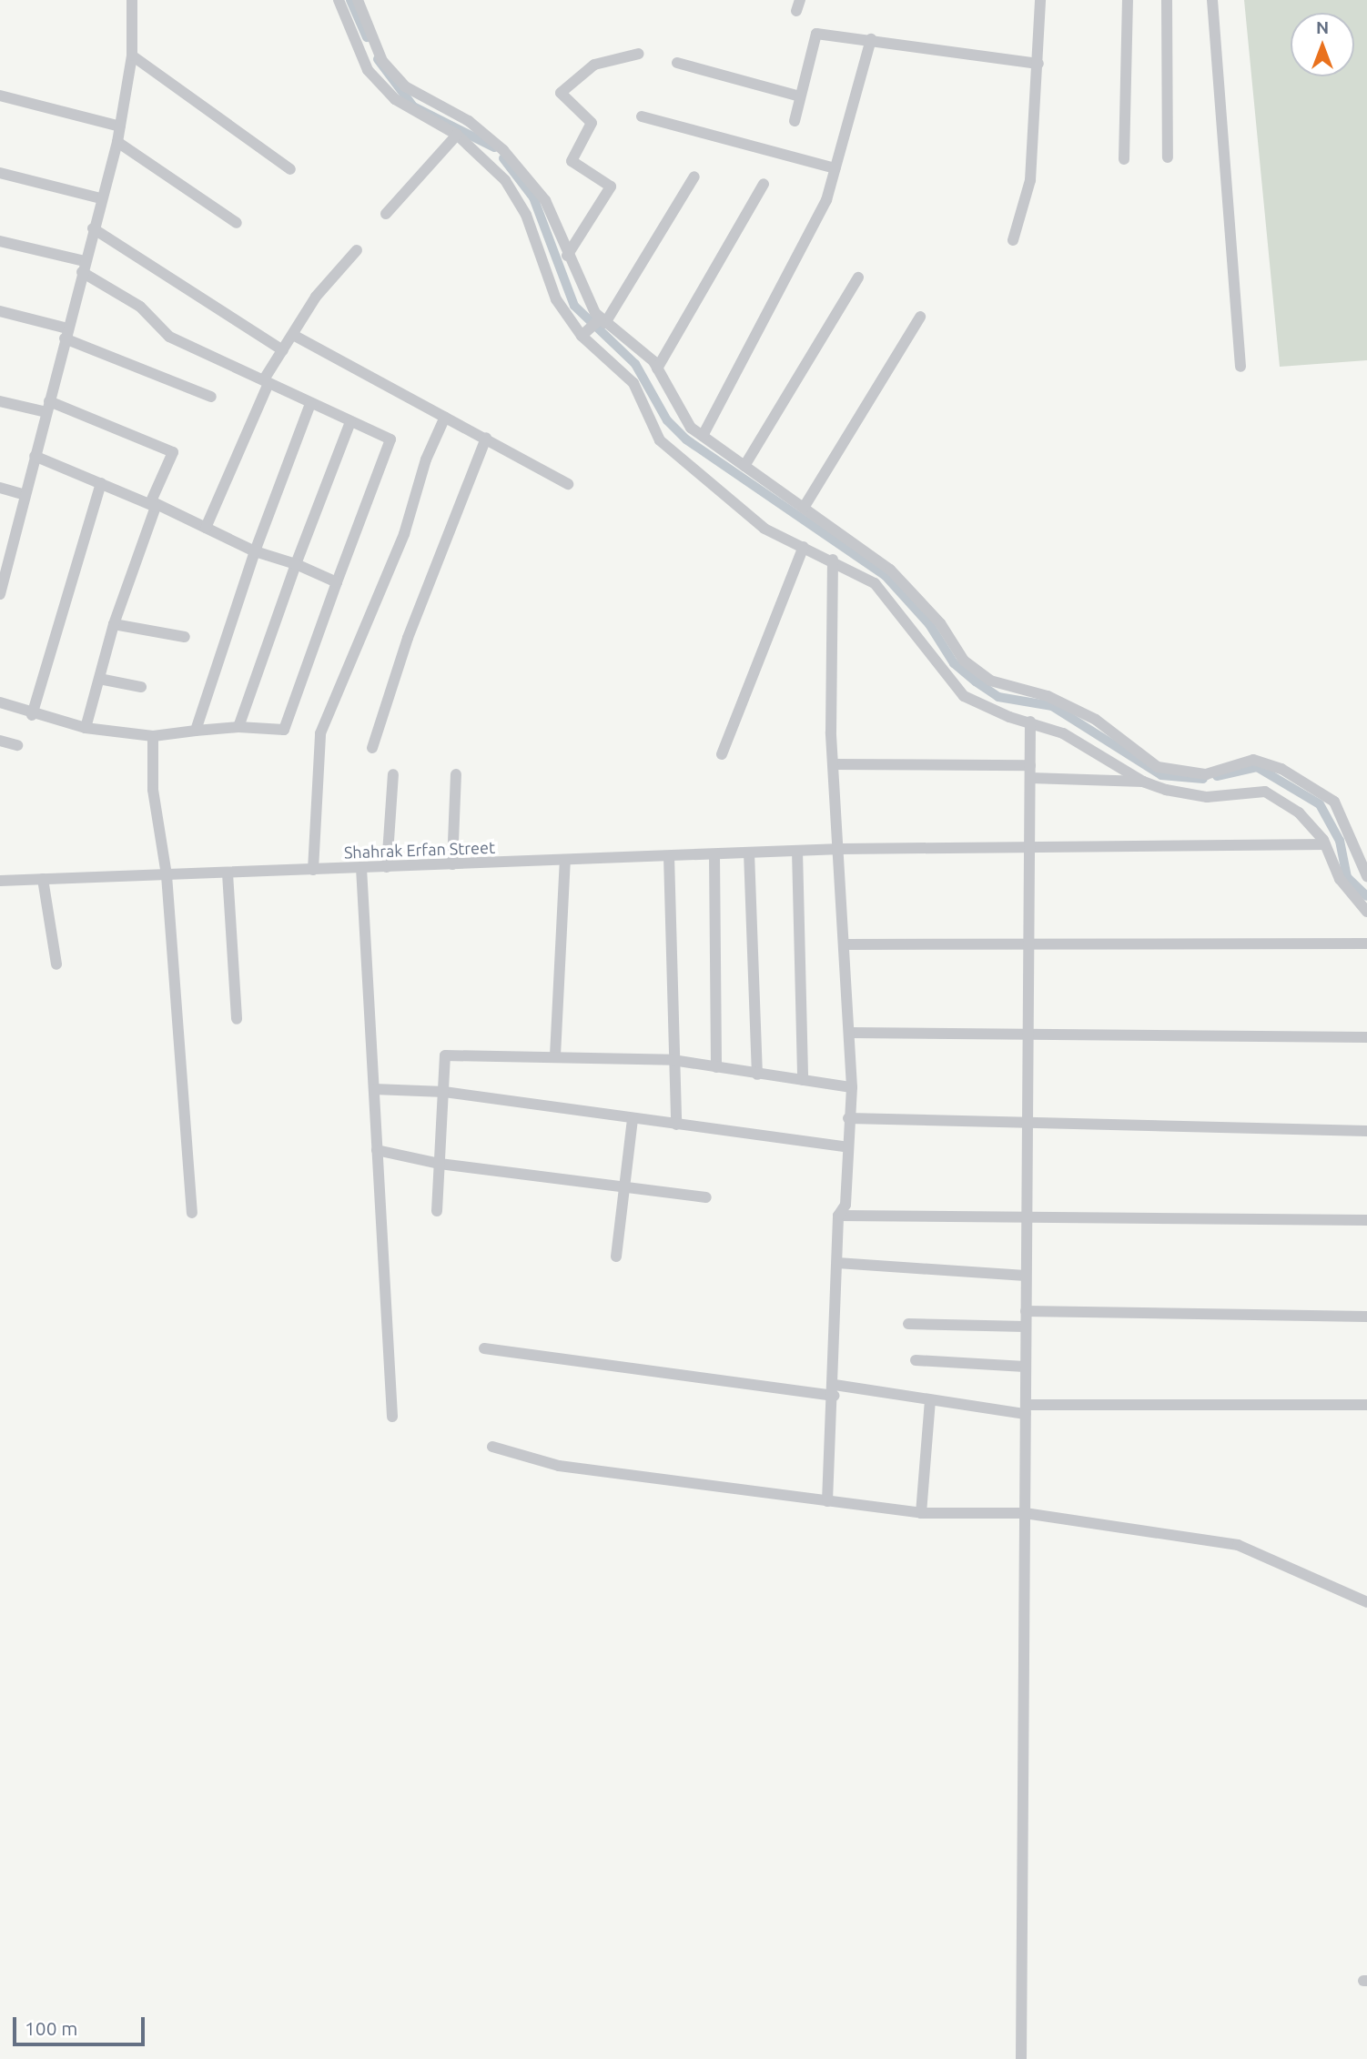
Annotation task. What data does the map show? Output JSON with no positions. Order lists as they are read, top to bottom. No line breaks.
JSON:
{"streets":{"street":["Shahrak Erfan Street"]},"scale_bar":"100 m","north":"top"}
